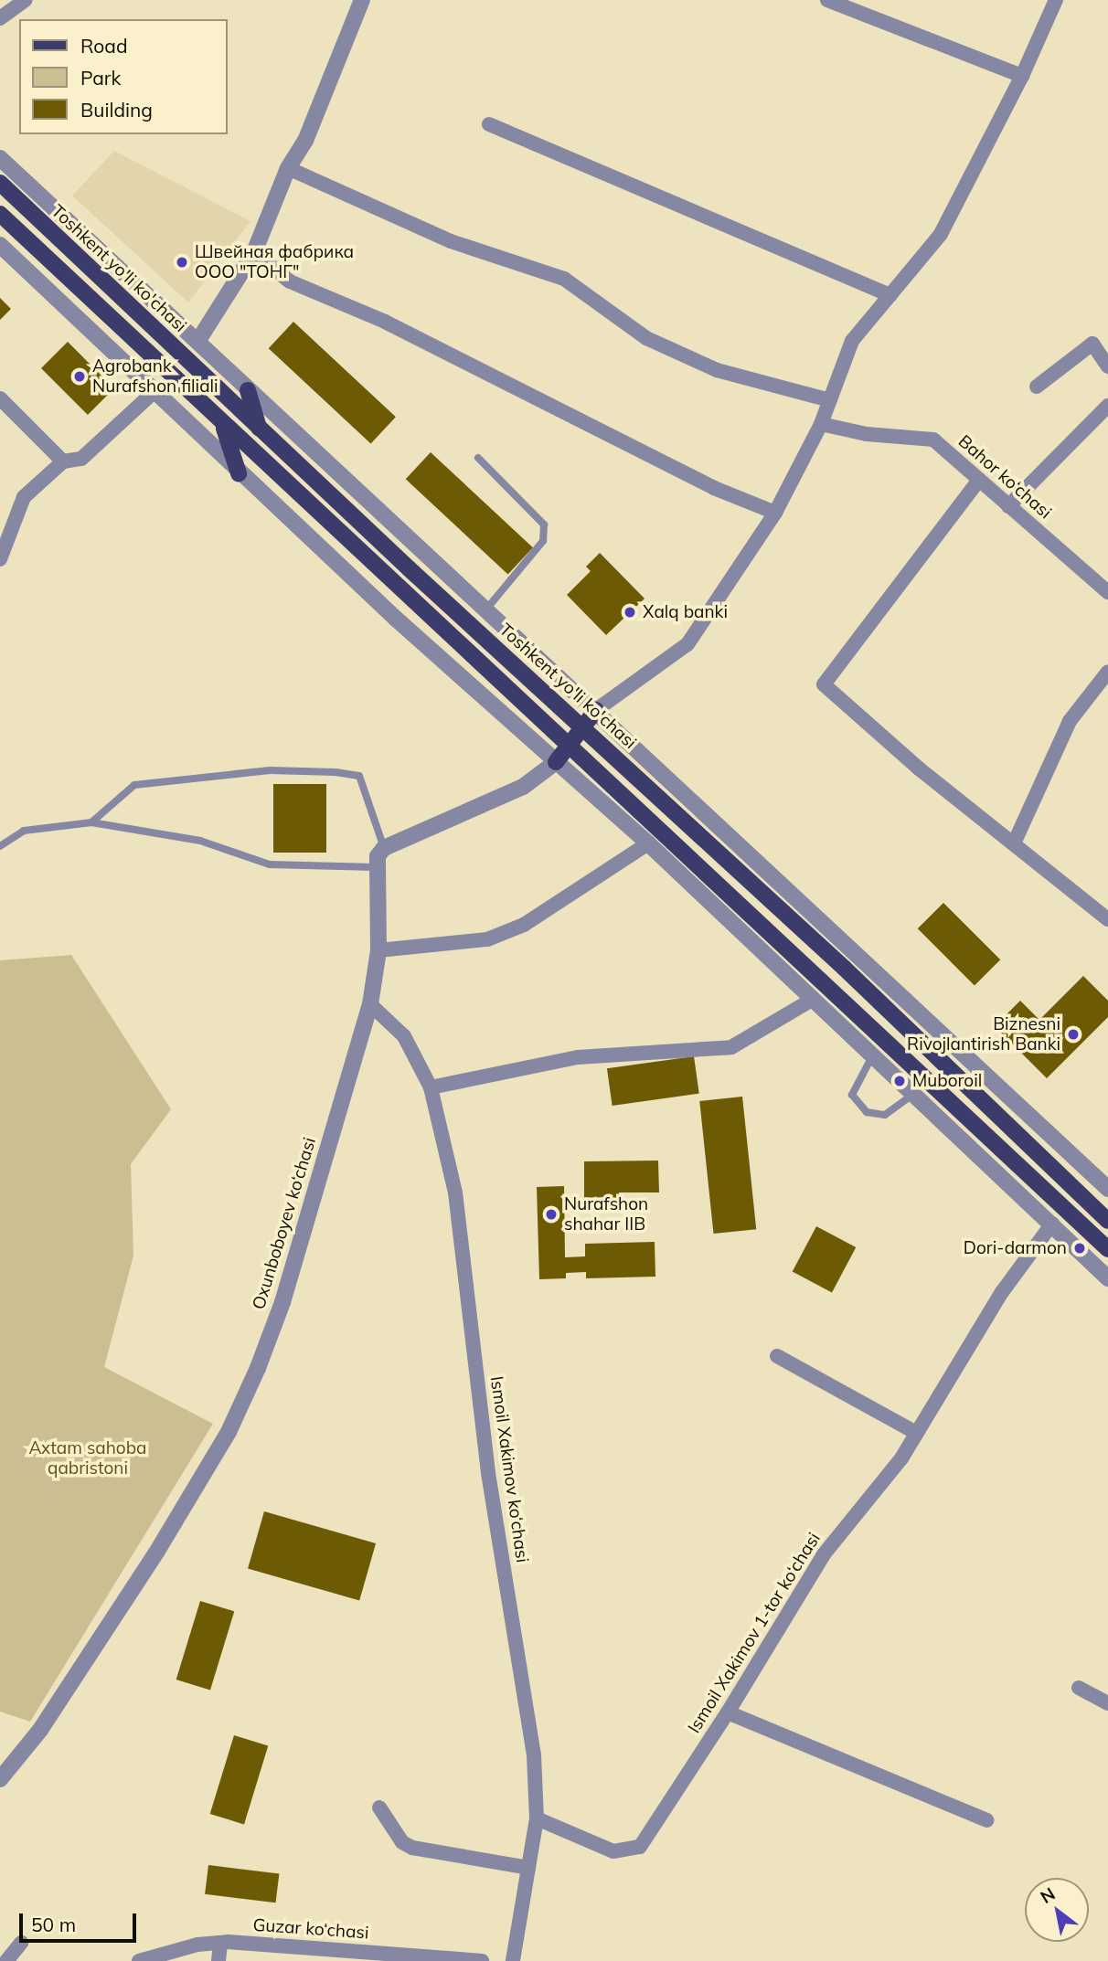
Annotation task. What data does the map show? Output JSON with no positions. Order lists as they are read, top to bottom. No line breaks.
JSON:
{"streets":{"main road":["Toshkent yo'li ko'chasi"],"street":["Bahor ko‘chasi","Oxunboboyev ko‘chasi","Ismoil Xakimov ko‘chasi","Ismoil Xakimov 1-tor ko‘chasi","Guzar ko‘chasi"]},"crossings":[["Oxunboboyev ko‘chasi","Ismoil Xakimov ko‘chasi"],["Ismoil Xakimov ko‘chasi","Ismoil Xakimov 1-tor ko‘chasi"]],"parks":["Axtam sahoba qabristoni"],"places":["Швейная фабрика ООО \"ТОНГ\"","Agrobank Nurafshon filiali","Xalq banki","Biznesni Rivojlantirish Banki","Muboroil","Nurafshon shahar IIB","Dori-darmon"],"legend":["Road","Park","Building"],"scale_bar":"50 m","north":"top left"}
